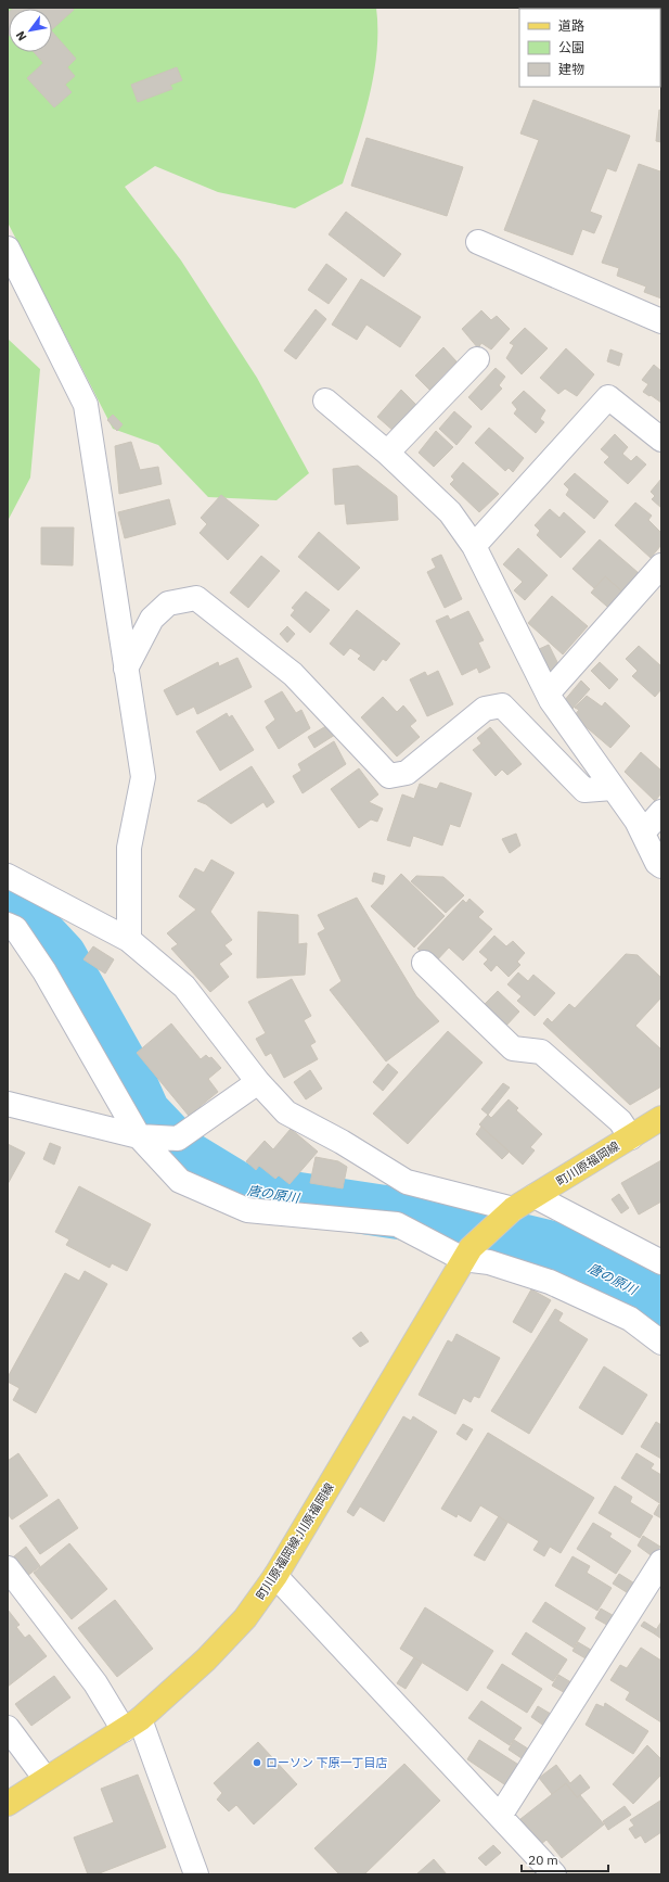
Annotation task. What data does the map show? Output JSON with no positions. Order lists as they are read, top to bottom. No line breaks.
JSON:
{"streets":{"main road":["町川原福岡線","町川原福岡線;川原福岡線"]},"crossings":[["町川原福岡線","町川原福岡線;川原福岡線"]],"water":["唐の原川"],"places":["ローソン 下原一丁目店"],"legend":["道路","公園","建物"],"scale_bar":"20 m","north":"bottom left"}
